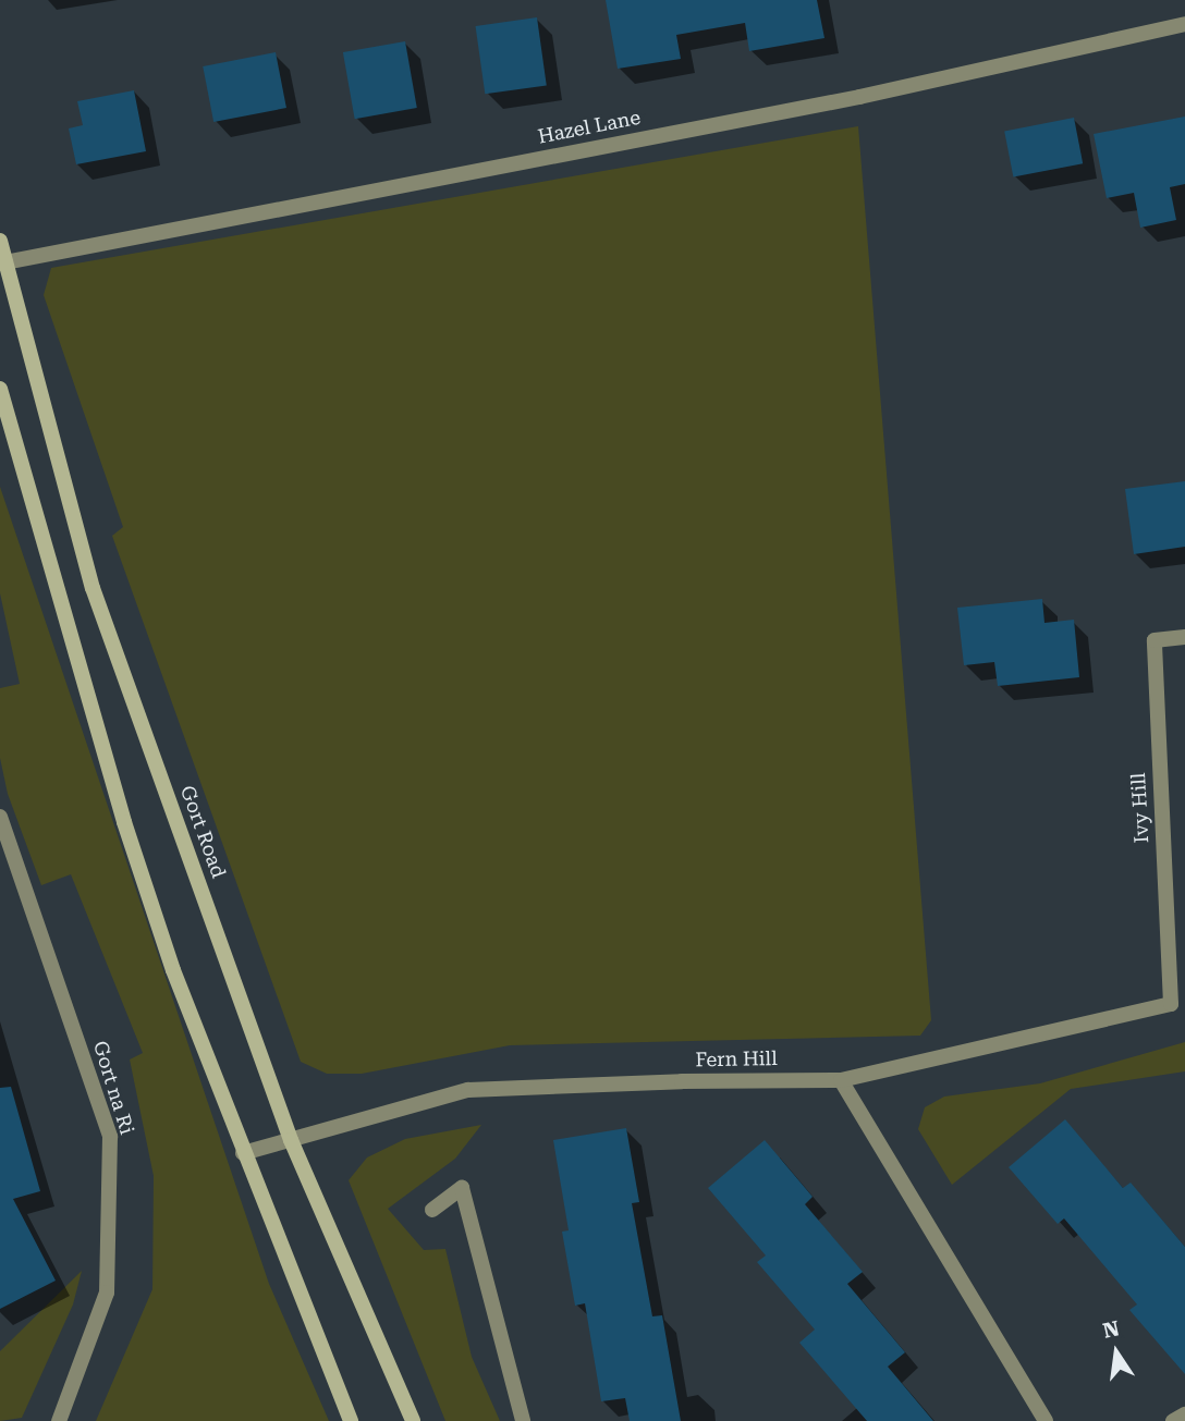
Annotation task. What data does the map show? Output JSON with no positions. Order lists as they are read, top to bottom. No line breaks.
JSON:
{"streets":{"main road":["Gort Road"],"street":["Hazel Lane","Ivy Hill","Fern Hill","Gort na Ri"]},"crossings":[["Hazel Lane","Gort Road"],["Ivy Hill","Fern Hill"],["Gort Road","Fern Hill"]],"north":"top"}
